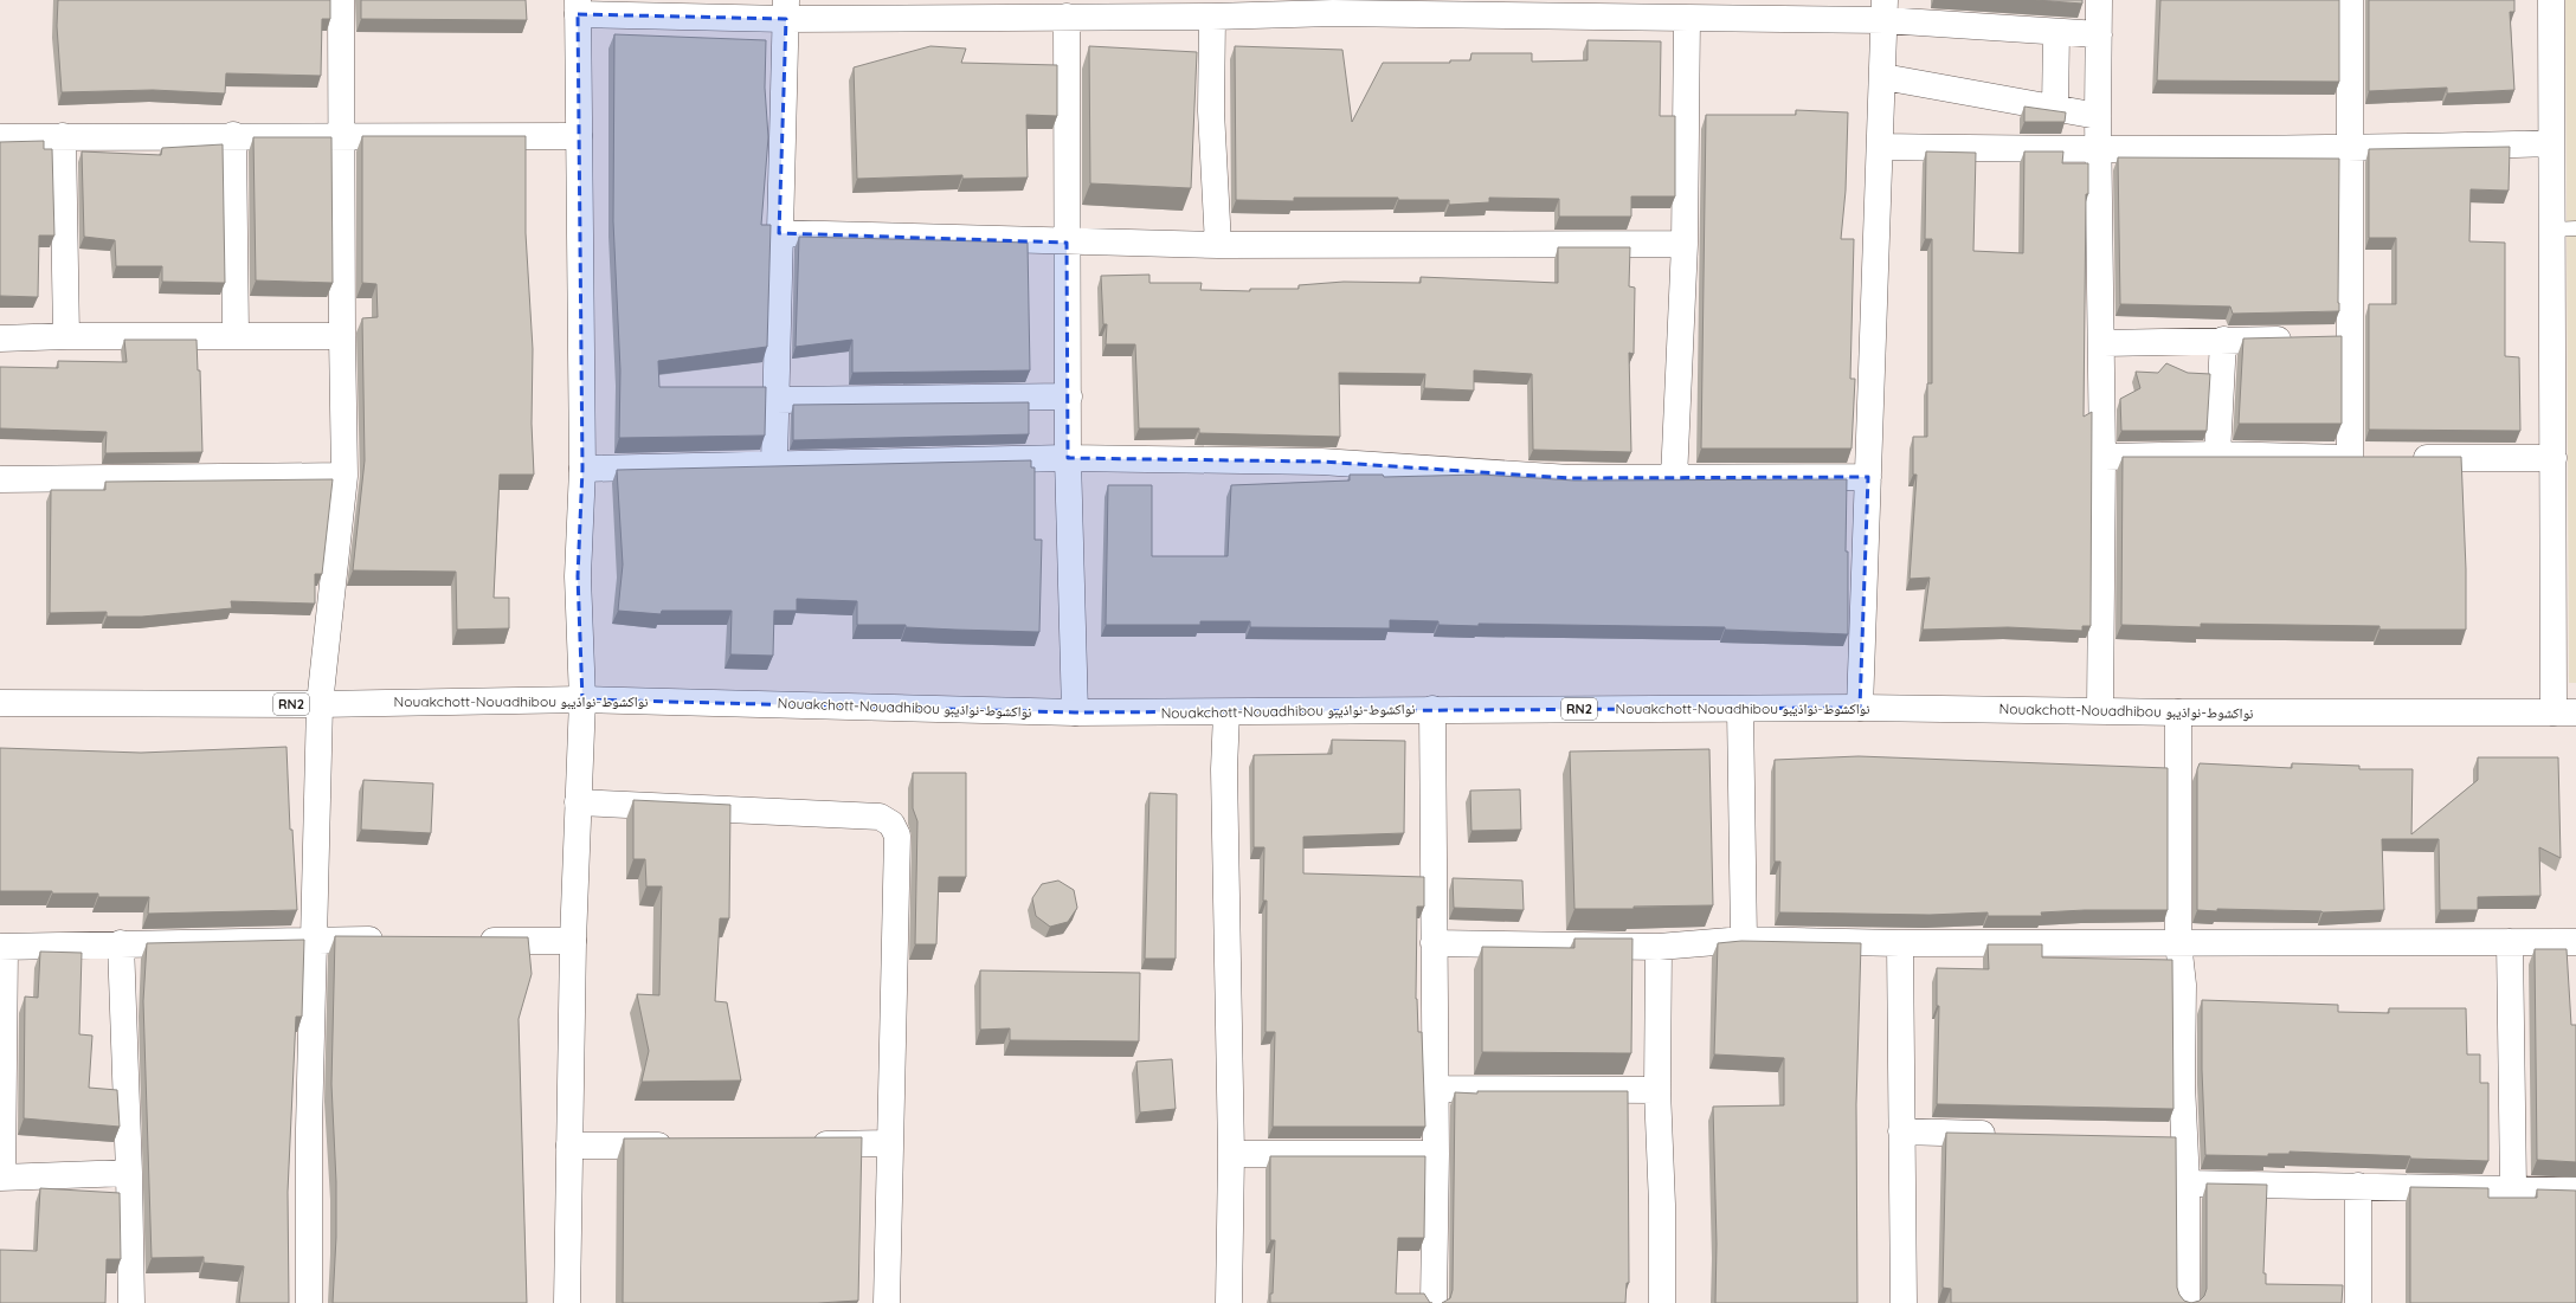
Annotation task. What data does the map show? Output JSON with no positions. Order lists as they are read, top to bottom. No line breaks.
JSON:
{"streets":{"main road":["Nouakchott-Nouadhibou نواكشوط-نواذيبو","RN2"]}}
